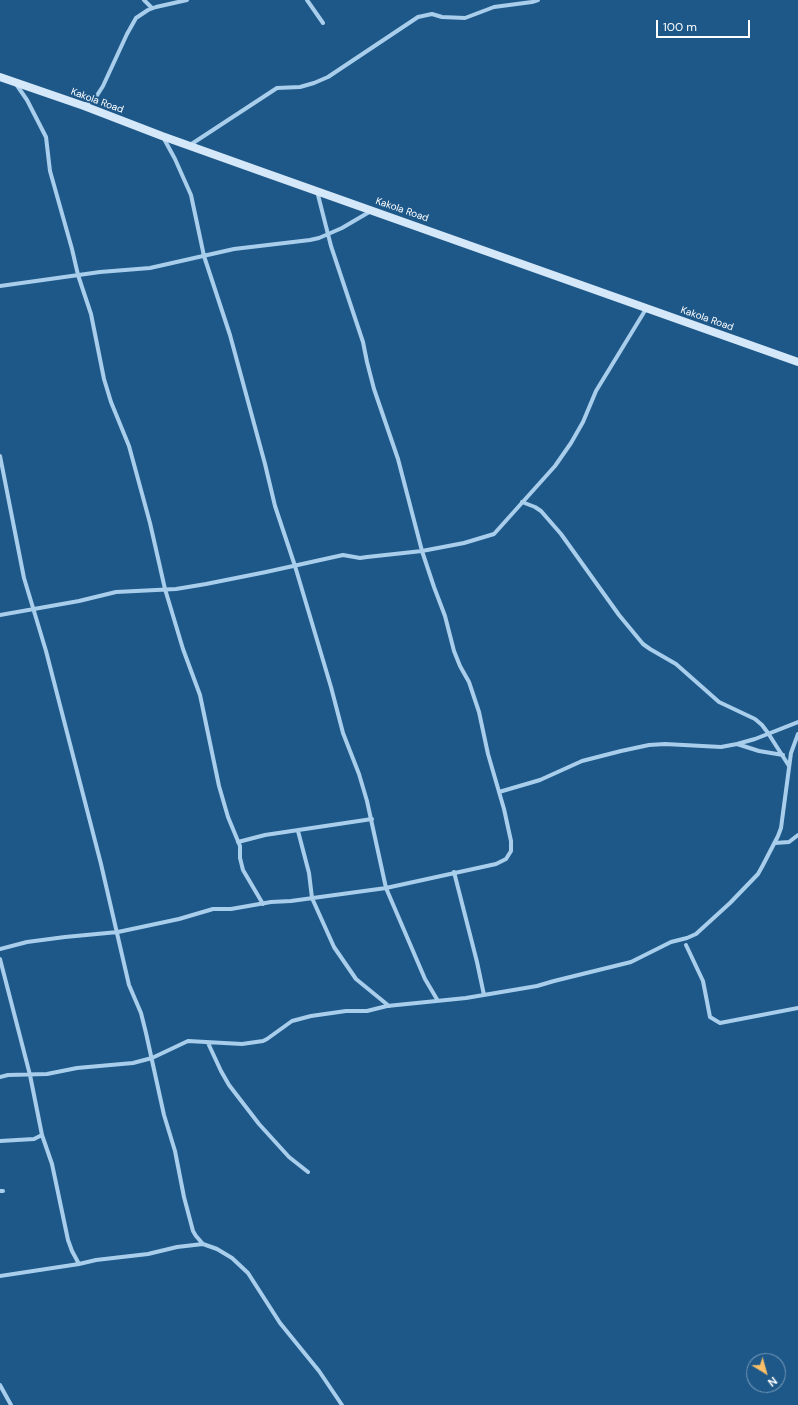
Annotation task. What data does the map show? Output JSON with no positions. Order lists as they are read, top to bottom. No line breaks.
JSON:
{"streets":{"main road":["Kakola Road"]},"scale_bar":"100 m","north":"bottom right"}
